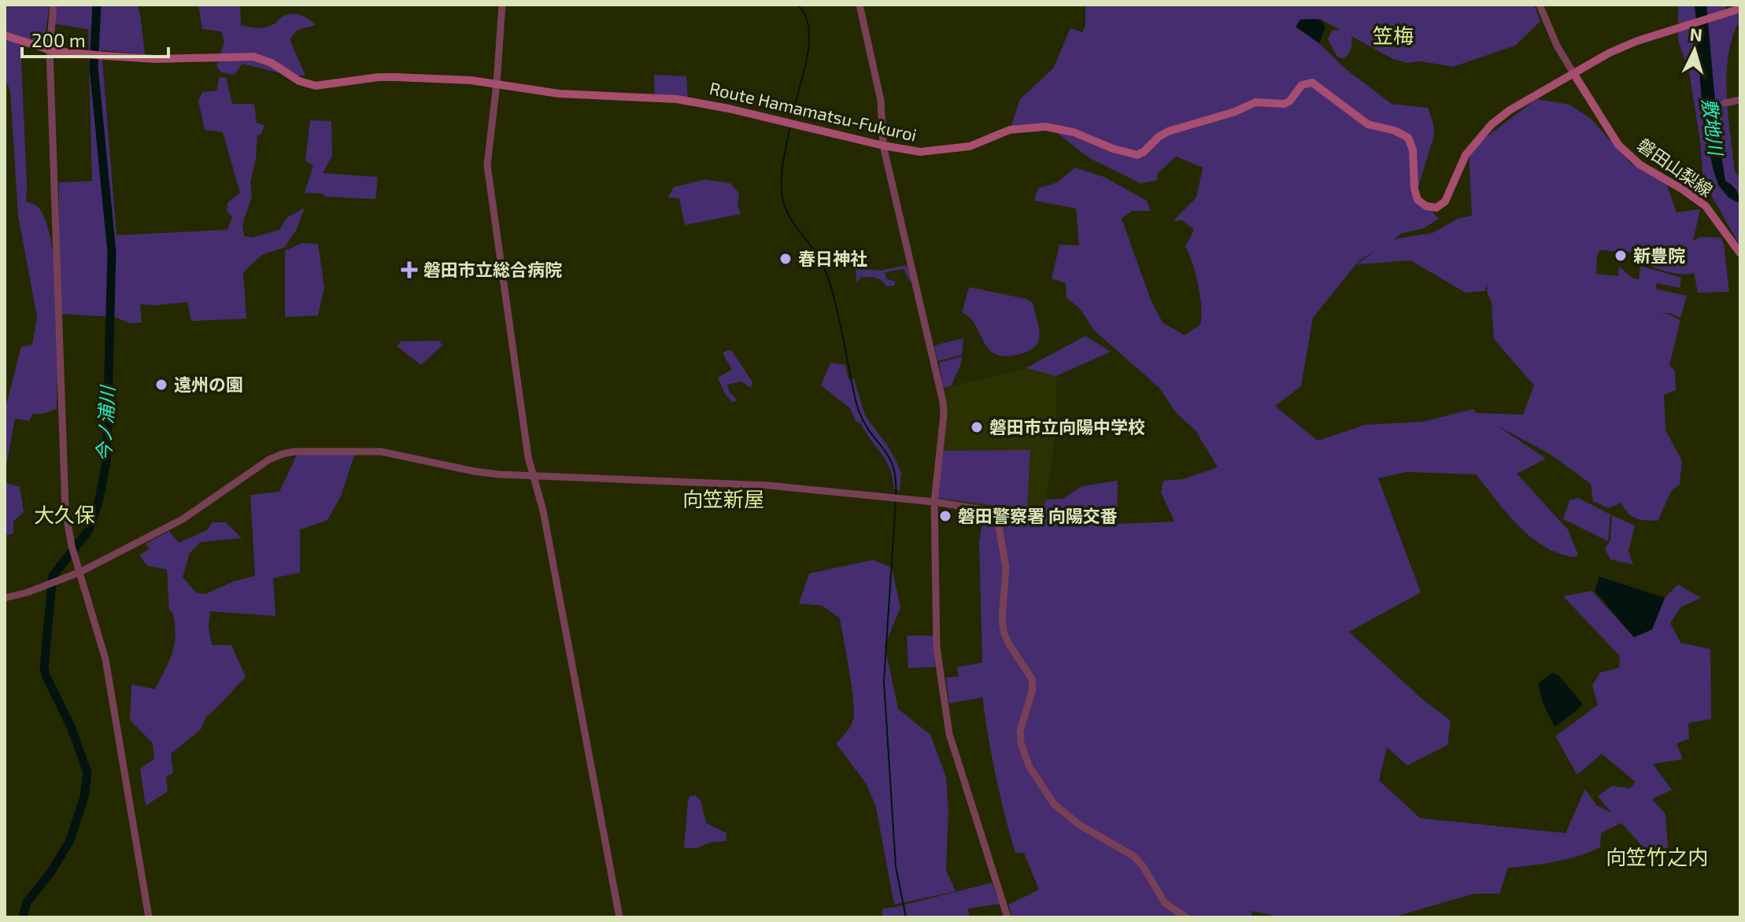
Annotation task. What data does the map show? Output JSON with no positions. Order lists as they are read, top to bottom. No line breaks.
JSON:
{"streets":{"main road":["Route Hamamatsu-Fukuroi","磐田山梨線"]},"crossings":[["Route Hamamatsu-Fukuroi","磐田山梨線"]],"districts":["笠梅","向笠新屋","大久保","向笠竹之内"],"water":["敷地川","今ノ浦川"],"places":{"other":["新豊院","春日神社","遠州の園","磐田市立向陽中学校","磐田警察署 向陽交番"],"health":["磐田市立総合病院"]},"scale_bar":"200 m","north":"top"}
